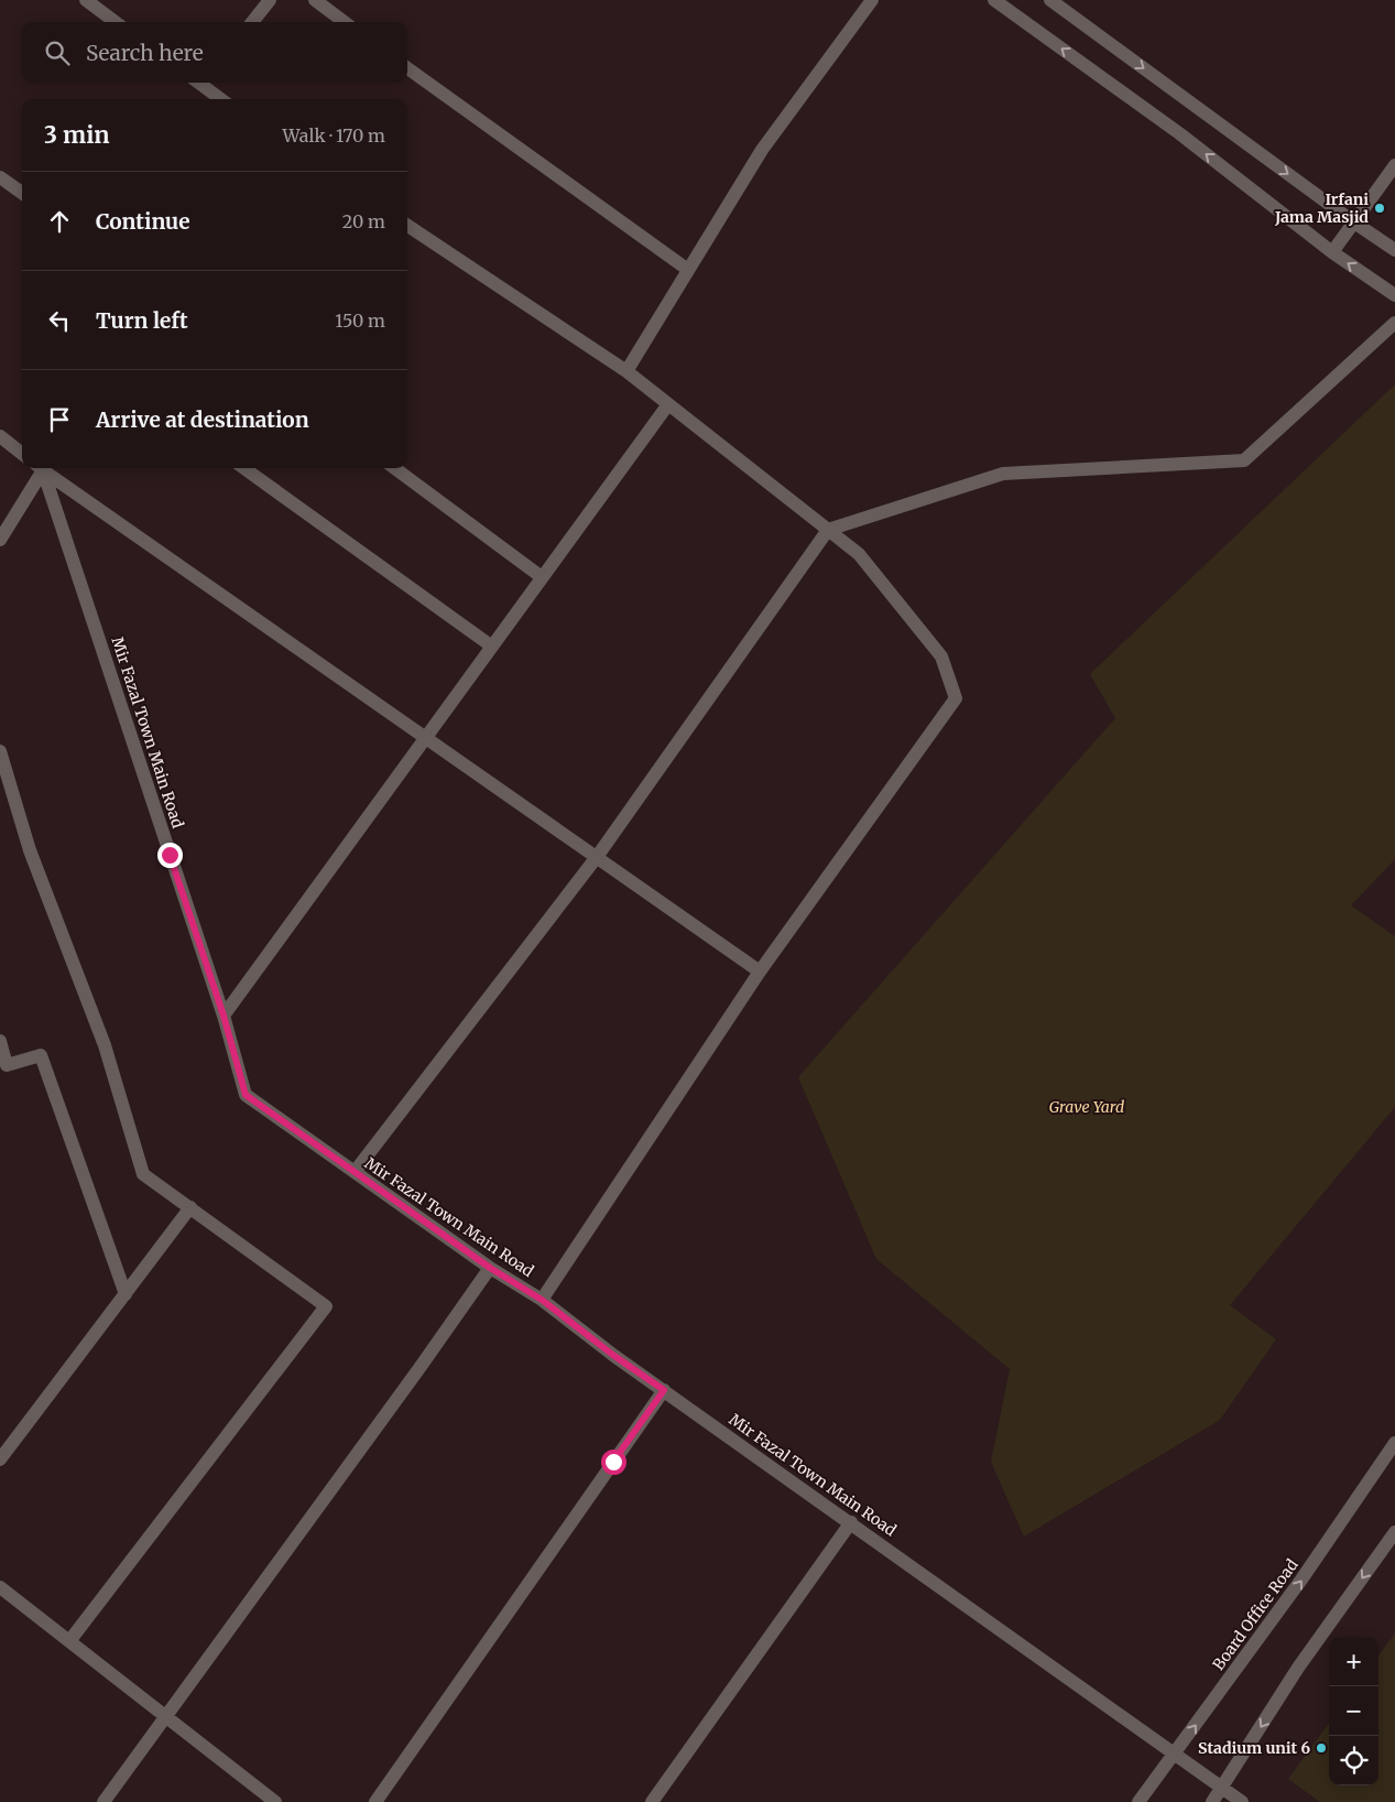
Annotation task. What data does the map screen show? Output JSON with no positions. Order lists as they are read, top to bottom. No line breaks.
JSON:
{"streets":{"street":["Mir Fazal Town Main Road","Board Office Road"]},"crossings":[["Mir Fazal Town Main Road","Board Office Road"]],"parks":["Grave Yard"],"places":["Irfani Jama Masjid","Stadium unit 6"],"page":{"search":"Search here","heading":["3 min","Walk · 170 m"],"list":[["Continue","20 m"],["Turn left","150 m"],"Arrive at destination"],"map_buttons":["+","−"]}}
